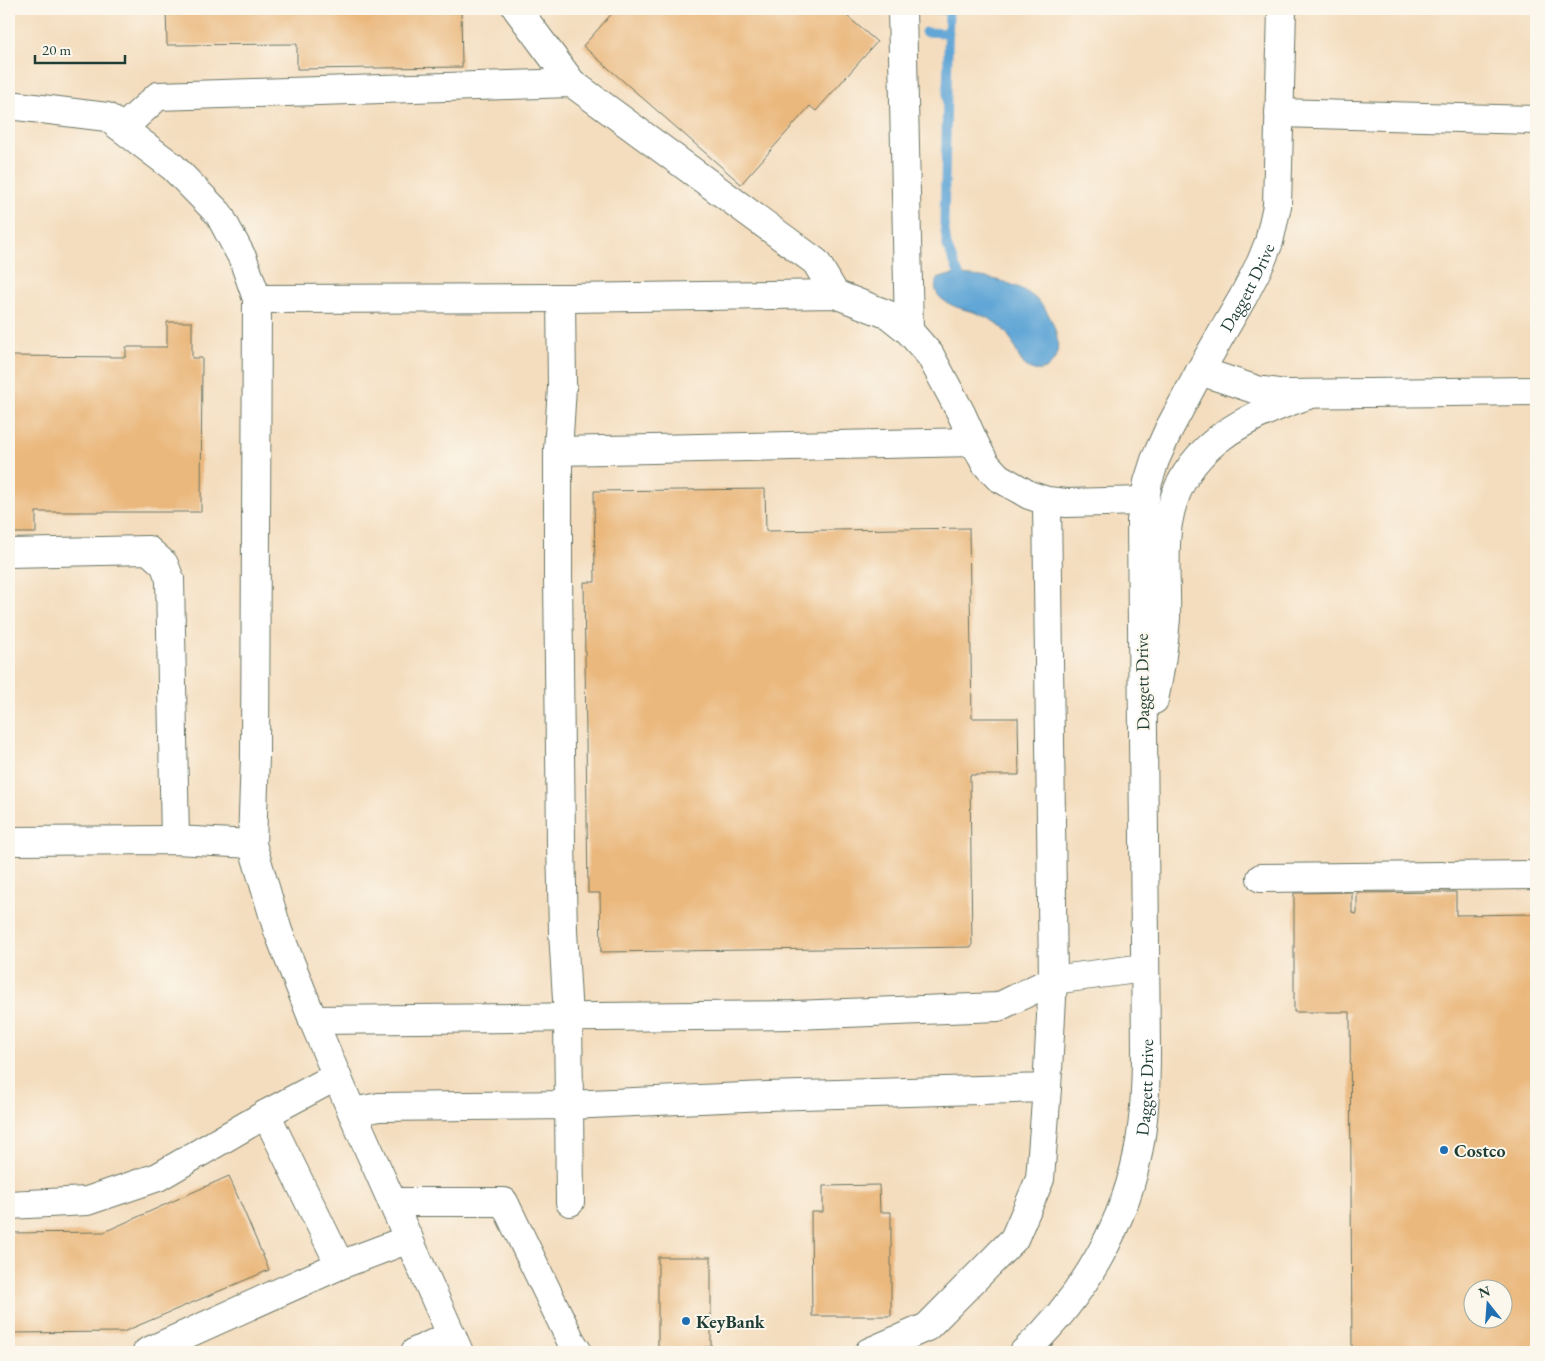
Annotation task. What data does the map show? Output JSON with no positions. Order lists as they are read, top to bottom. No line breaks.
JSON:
{"streets":{"street":["Daggett Drive"]},"places":["Costco","KeyBank"],"scale_bar":"20 m","north":"top"}
